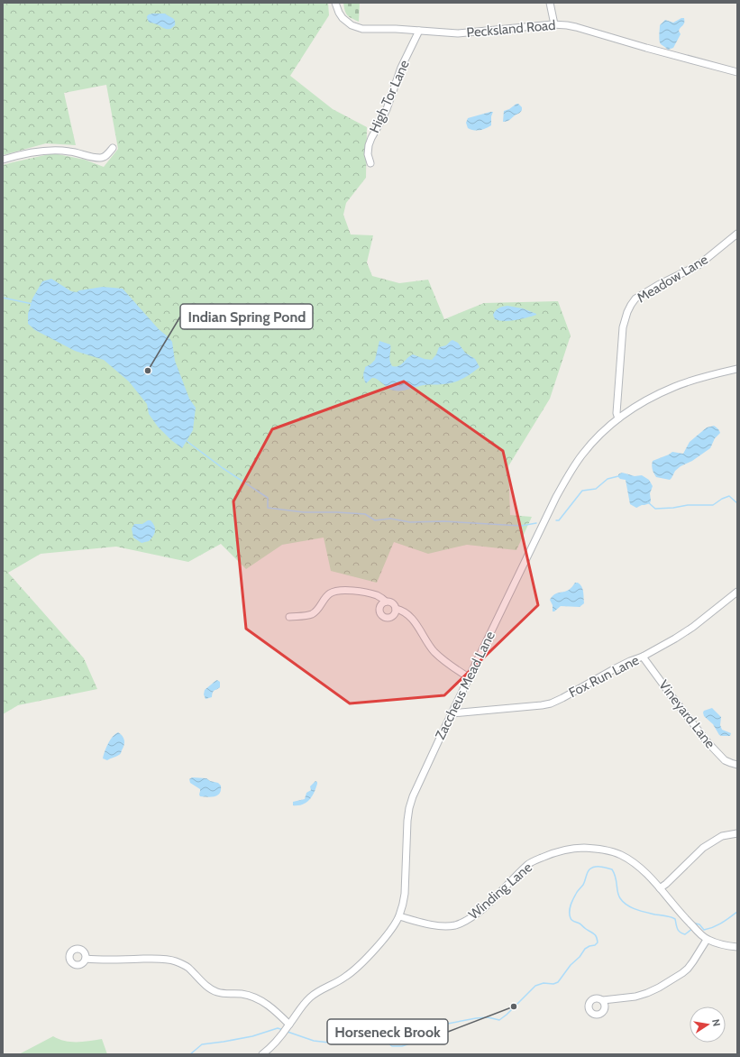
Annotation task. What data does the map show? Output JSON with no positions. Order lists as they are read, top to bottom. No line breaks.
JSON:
{"streets":{"street":["Pecksland Road","High Tor Lane","Meadow Lane","Fox Run Lane","Zaccheus Mead Lane","Vineyard Lane","Winding Lane"]},"crossings":[["Pecksland Road","High Tor Lane"],["Meadow Lane","Zaccheus Mead Lane"],["Fox Run Lane","Zaccheus Mead Lane"],["Fox Run Lane","Vineyard Lane"],["Zaccheus Mead Lane","Winding Lane"]],"places":["Indian Spring Pond","Horseneck Brook"],"north":"right"}
